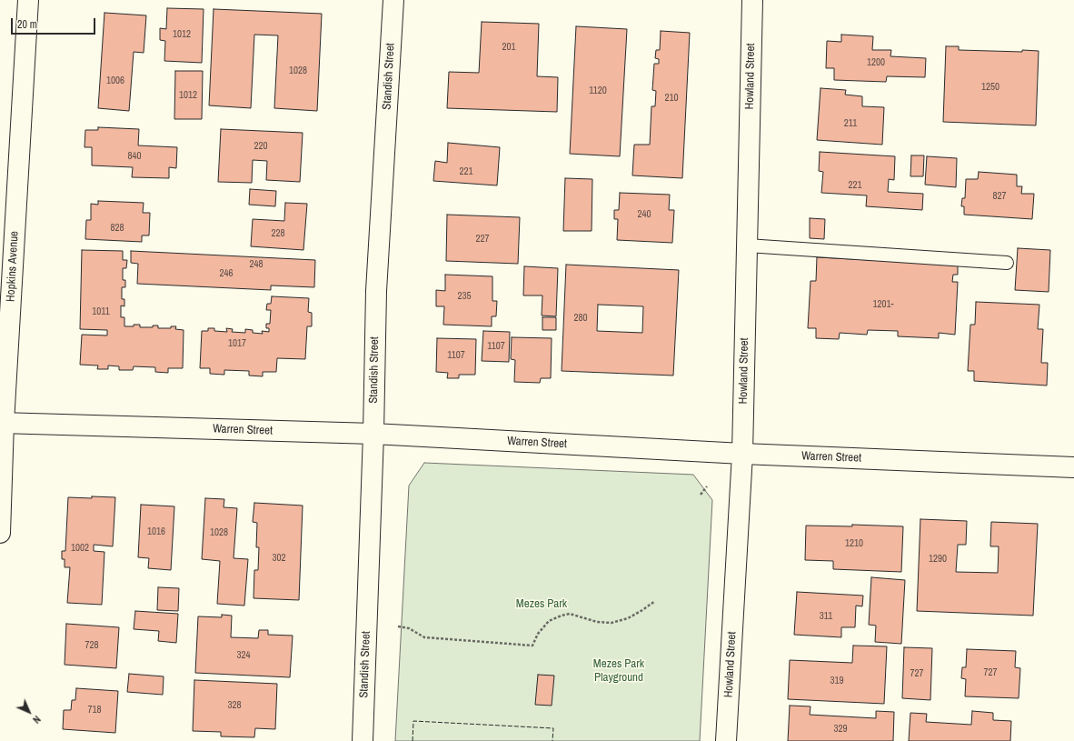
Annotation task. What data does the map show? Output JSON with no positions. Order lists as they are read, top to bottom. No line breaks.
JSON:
{"streets":{"street":["Standish Street","Howland Street","Hopkins Avenue","Warren Street"]},"crossings":[["Standish Street","Warren Street"],["Howland Street","Warren Street"],["Hopkins Avenue","Warren Street"]],"parks":["Mezes Park","Mezes Park Playground"],"house_numbers":["1012","201","1200","1028","1006","1250","1120","1012","210","211","220","840","221","221","827","240","828","228","227","248","246","235","1201-","1011","280","1017","1107","1107","1016","1028","1210","1002","302","1290","311","728","324","727","727","319","328","718","329"],"scale_bar":"20 m","north":"bottom right"}
